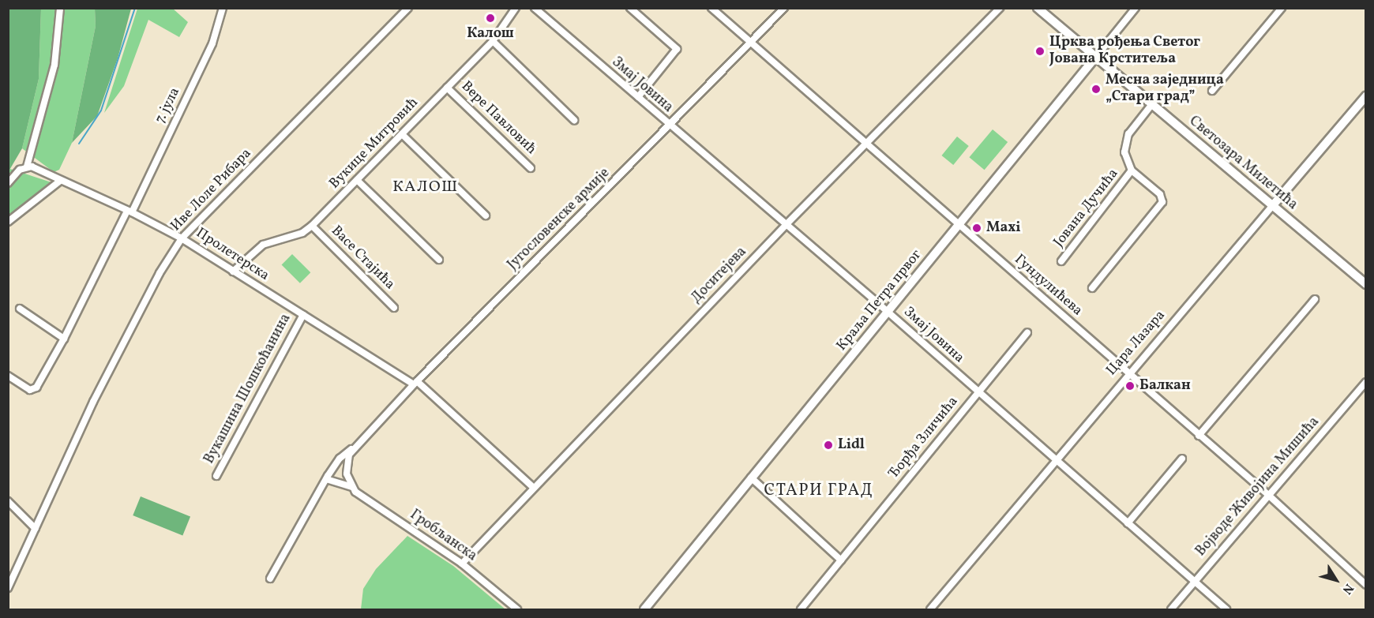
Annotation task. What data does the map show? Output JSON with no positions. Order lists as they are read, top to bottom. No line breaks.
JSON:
{"streets":{"main road":["Светозара Милетића","Краља Петра првог","Цара Лазара"],"street":["Змај Јовина","7. јула","Вере Павловић","Вукице Митровић","Иве Лоле Рибара","Јована Дучића","Југословенске армије","Пролетерска","Васе Стајића","Доситејева","Гундулићева","Вукашина Шошкоћанина","Ђорђа Зличића","Војводе Живојина Мишића","Гробљанска"]},"crossings":[["Змај Јовина","Југословенске армије"],["Змај Јовина","Доситејева"],["Змај Јовина","Краља Петра првог"],["Змај Јовина","Цара Лазара"],["Змај Јовина","Ђорђа Зличића"],["Змај Јовина","Војводе Живојина Мишића"],["7. јула","Пролетерска"],["Вере Павловић","Вукице Митровић"],["Вукице Митровић","Пролетерска"],["Вукице Митровић","Васе Стајића"],["Светозара Милетића","Краља Петра првог"],["Светозара Милетића","Цара Лазара"],["Иве Лоле Рибара","Пролетерска"],["Југословенске армије","Пролетерска"],["Југословенске армије","Гундулићева"],["Пролетерска","Доситејева"],["Пролетерска","Вукашина Шошкоћанина"],["Доситејева","Гундулићева"],["Доситејева","Гробљанска"],["Гундулићева","Краља Петра првог"],["Гундулићева","Цара Лазара"],["Гундулићева","Војводе Живојина Мишића"]],"districts":["КАЛОШ","СТАРИ ГРАД"],"places":["Калош","Црква рођења Светог Јована Крститеља","Месна заједница „Стари град”","Maxi","Балкан","Lidl"],"north":"bottom right"}
